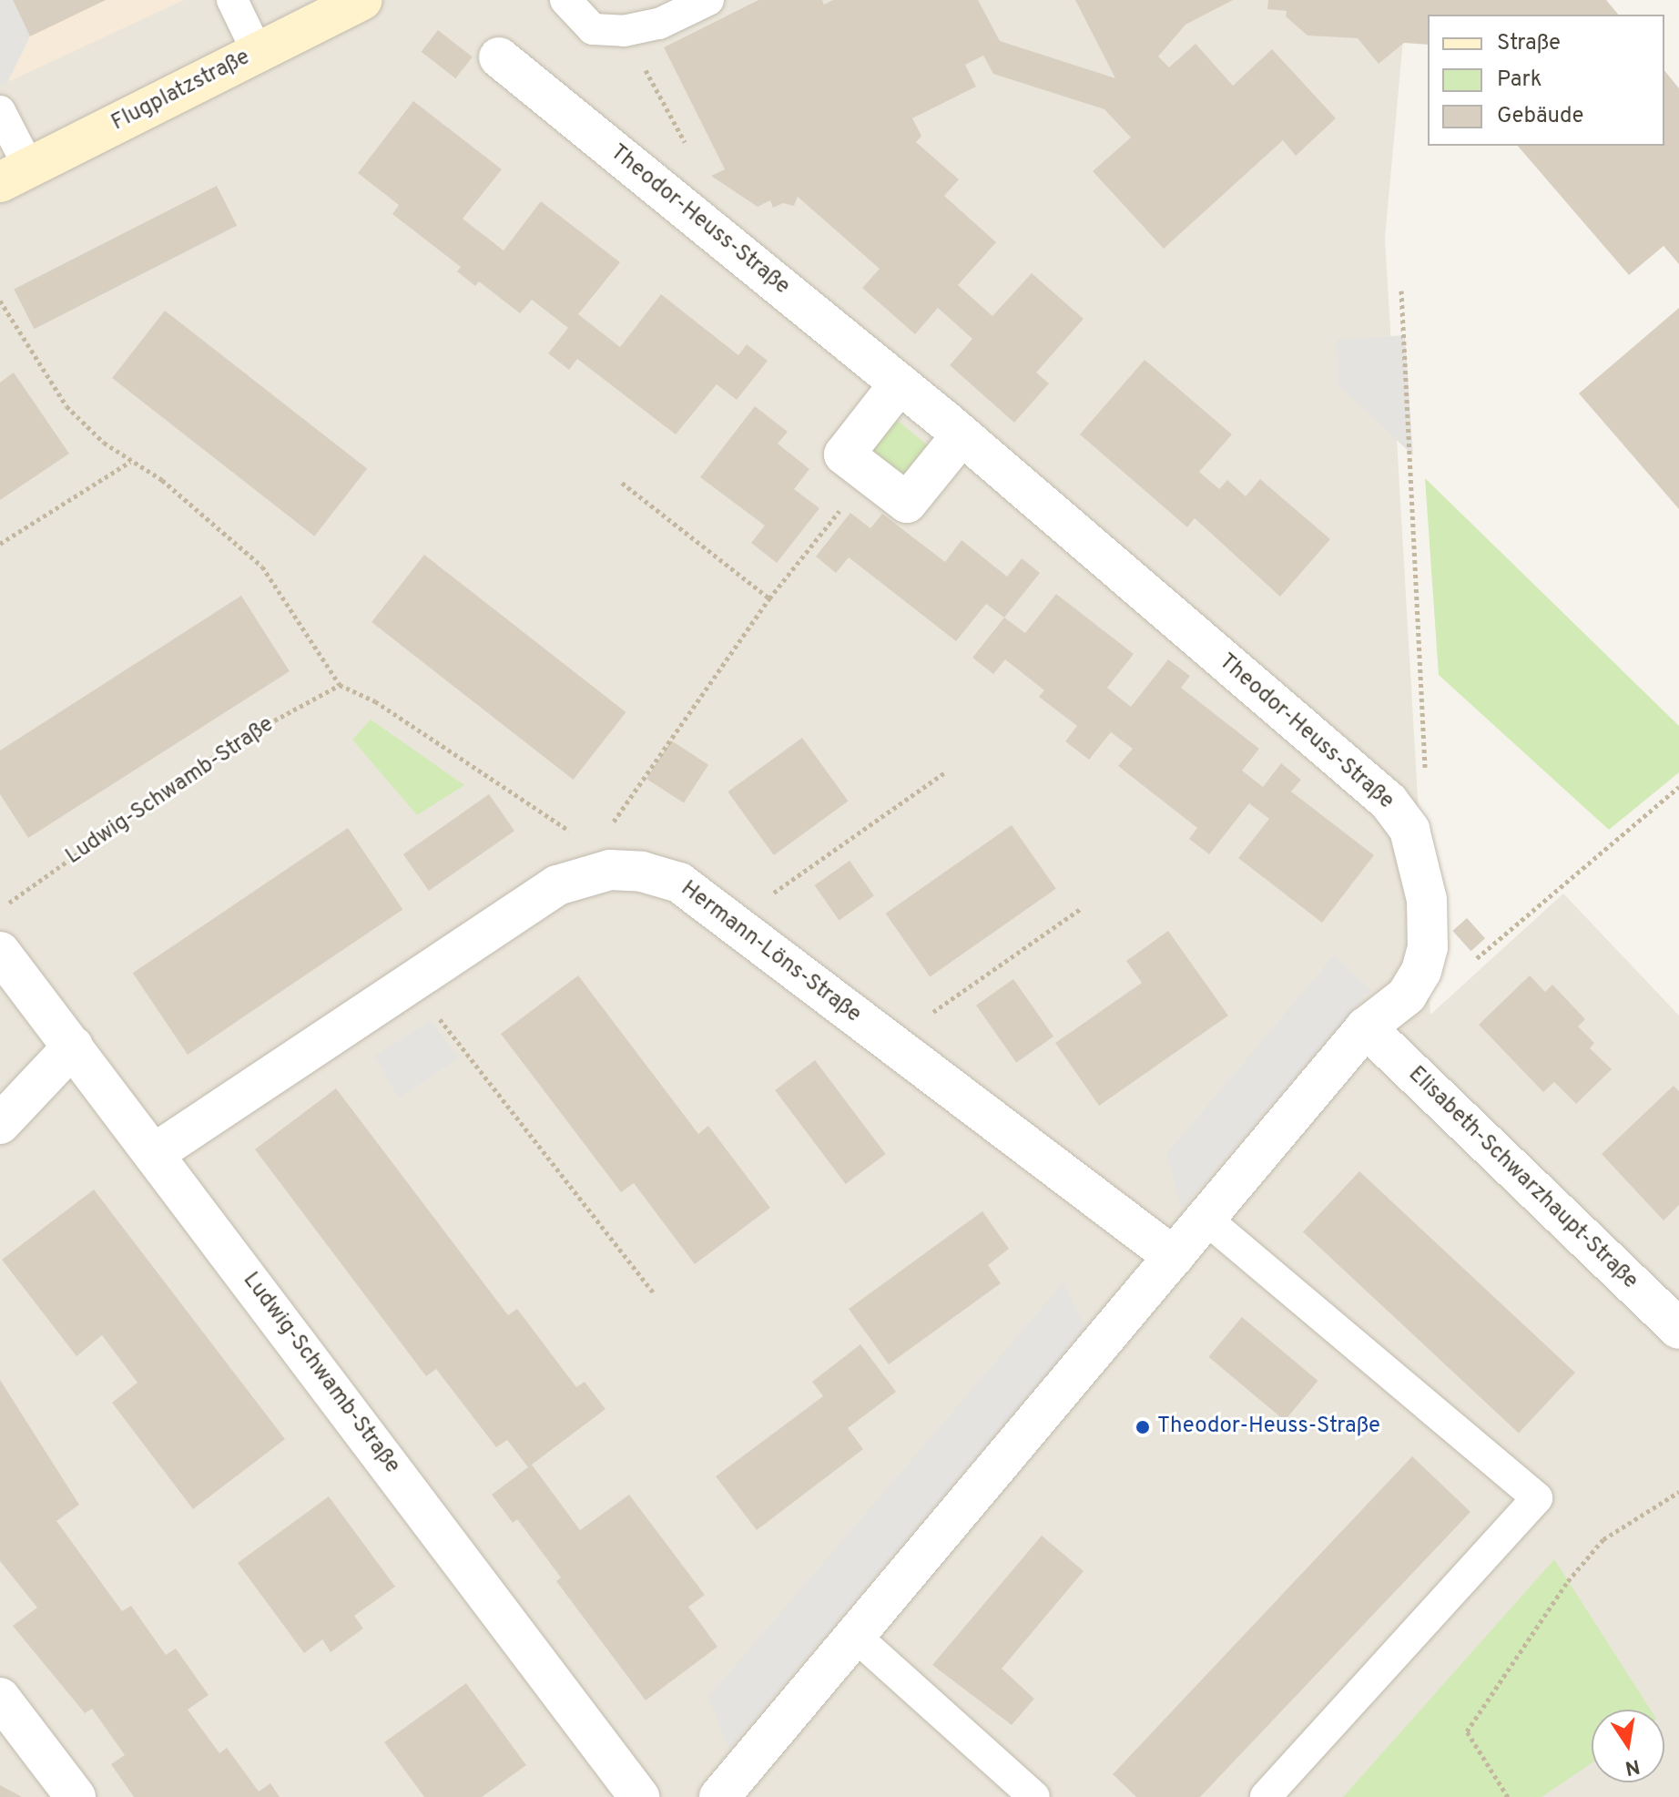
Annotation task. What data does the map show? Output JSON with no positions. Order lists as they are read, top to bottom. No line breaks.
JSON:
{"streets":{"main road":["Flugplatzstraße"],"street":["Theodor-Heuss-Straße","Ludwig-Schwamb-Straße","Hermann-Löns-Straße","Elisabeth-Schwarzhaupt-Straße"]},"crossings":[["Theodor-Heuss-Straße","Hermann-Löns-Straße"],["Theodor-Heuss-Straße","Elisabeth-Schwarzhaupt-Straße"],["Ludwig-Schwamb-Straße","Hermann-Löns-Straße"]],"places":["Theodor-Heuss-Straße"],"legend":["Straße","Park","Gebäude"],"north":"bottom"}
